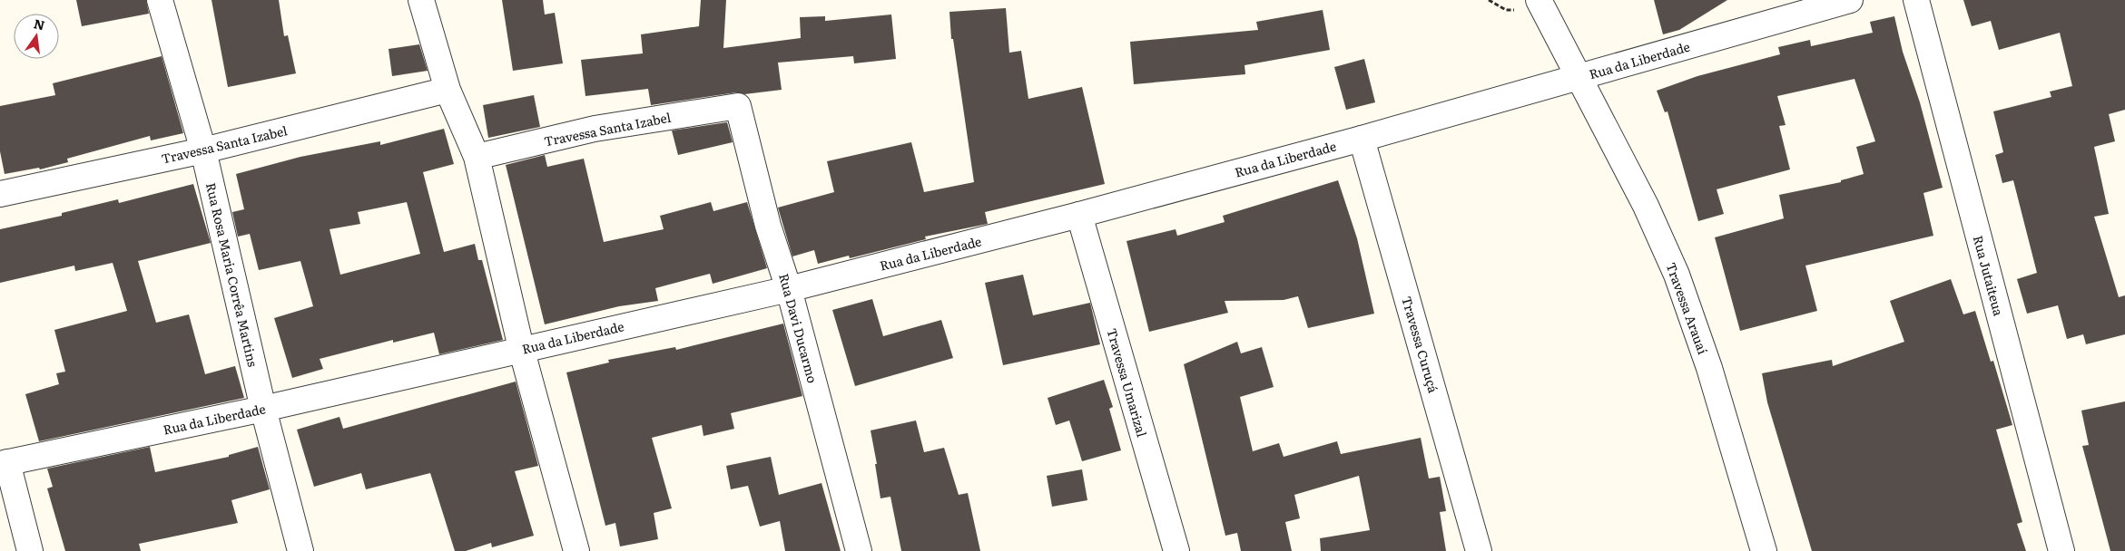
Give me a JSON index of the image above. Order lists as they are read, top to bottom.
{
  "streets": {
    "street": [
      "Rua da Liberdade",
      "Travessa Santa Izabel",
      "Rua Rosa Maria Corrêa Martins",
      "Rua Jutaiteua",
      "Travessa Arauaí",
      "Rua Davi Ducarmo",
      "Travessa Curuçá",
      "Travessa Umarizal"
    ]
  },
  "crossings": [
    ["Rua da Liberdade", "Rua Rosa Maria Corrêa Martins"],
    ["Rua da Liberdade", "Travessa Arauaí"],
    ["Rua da Liberdade", "Rua Davi Ducarmo"],
    ["Rua da Liberdade", "Travessa Curuçá"],
    ["Rua da Liberdade", "Travessa Umarizal"],
    ["Travessa Santa Izabel", "Rua Rosa Maria Corrêa Martins"],
    ["Travessa Santa Izabel", "Rua Davi Ducarmo"]
  ],
  "north": "top"
}
